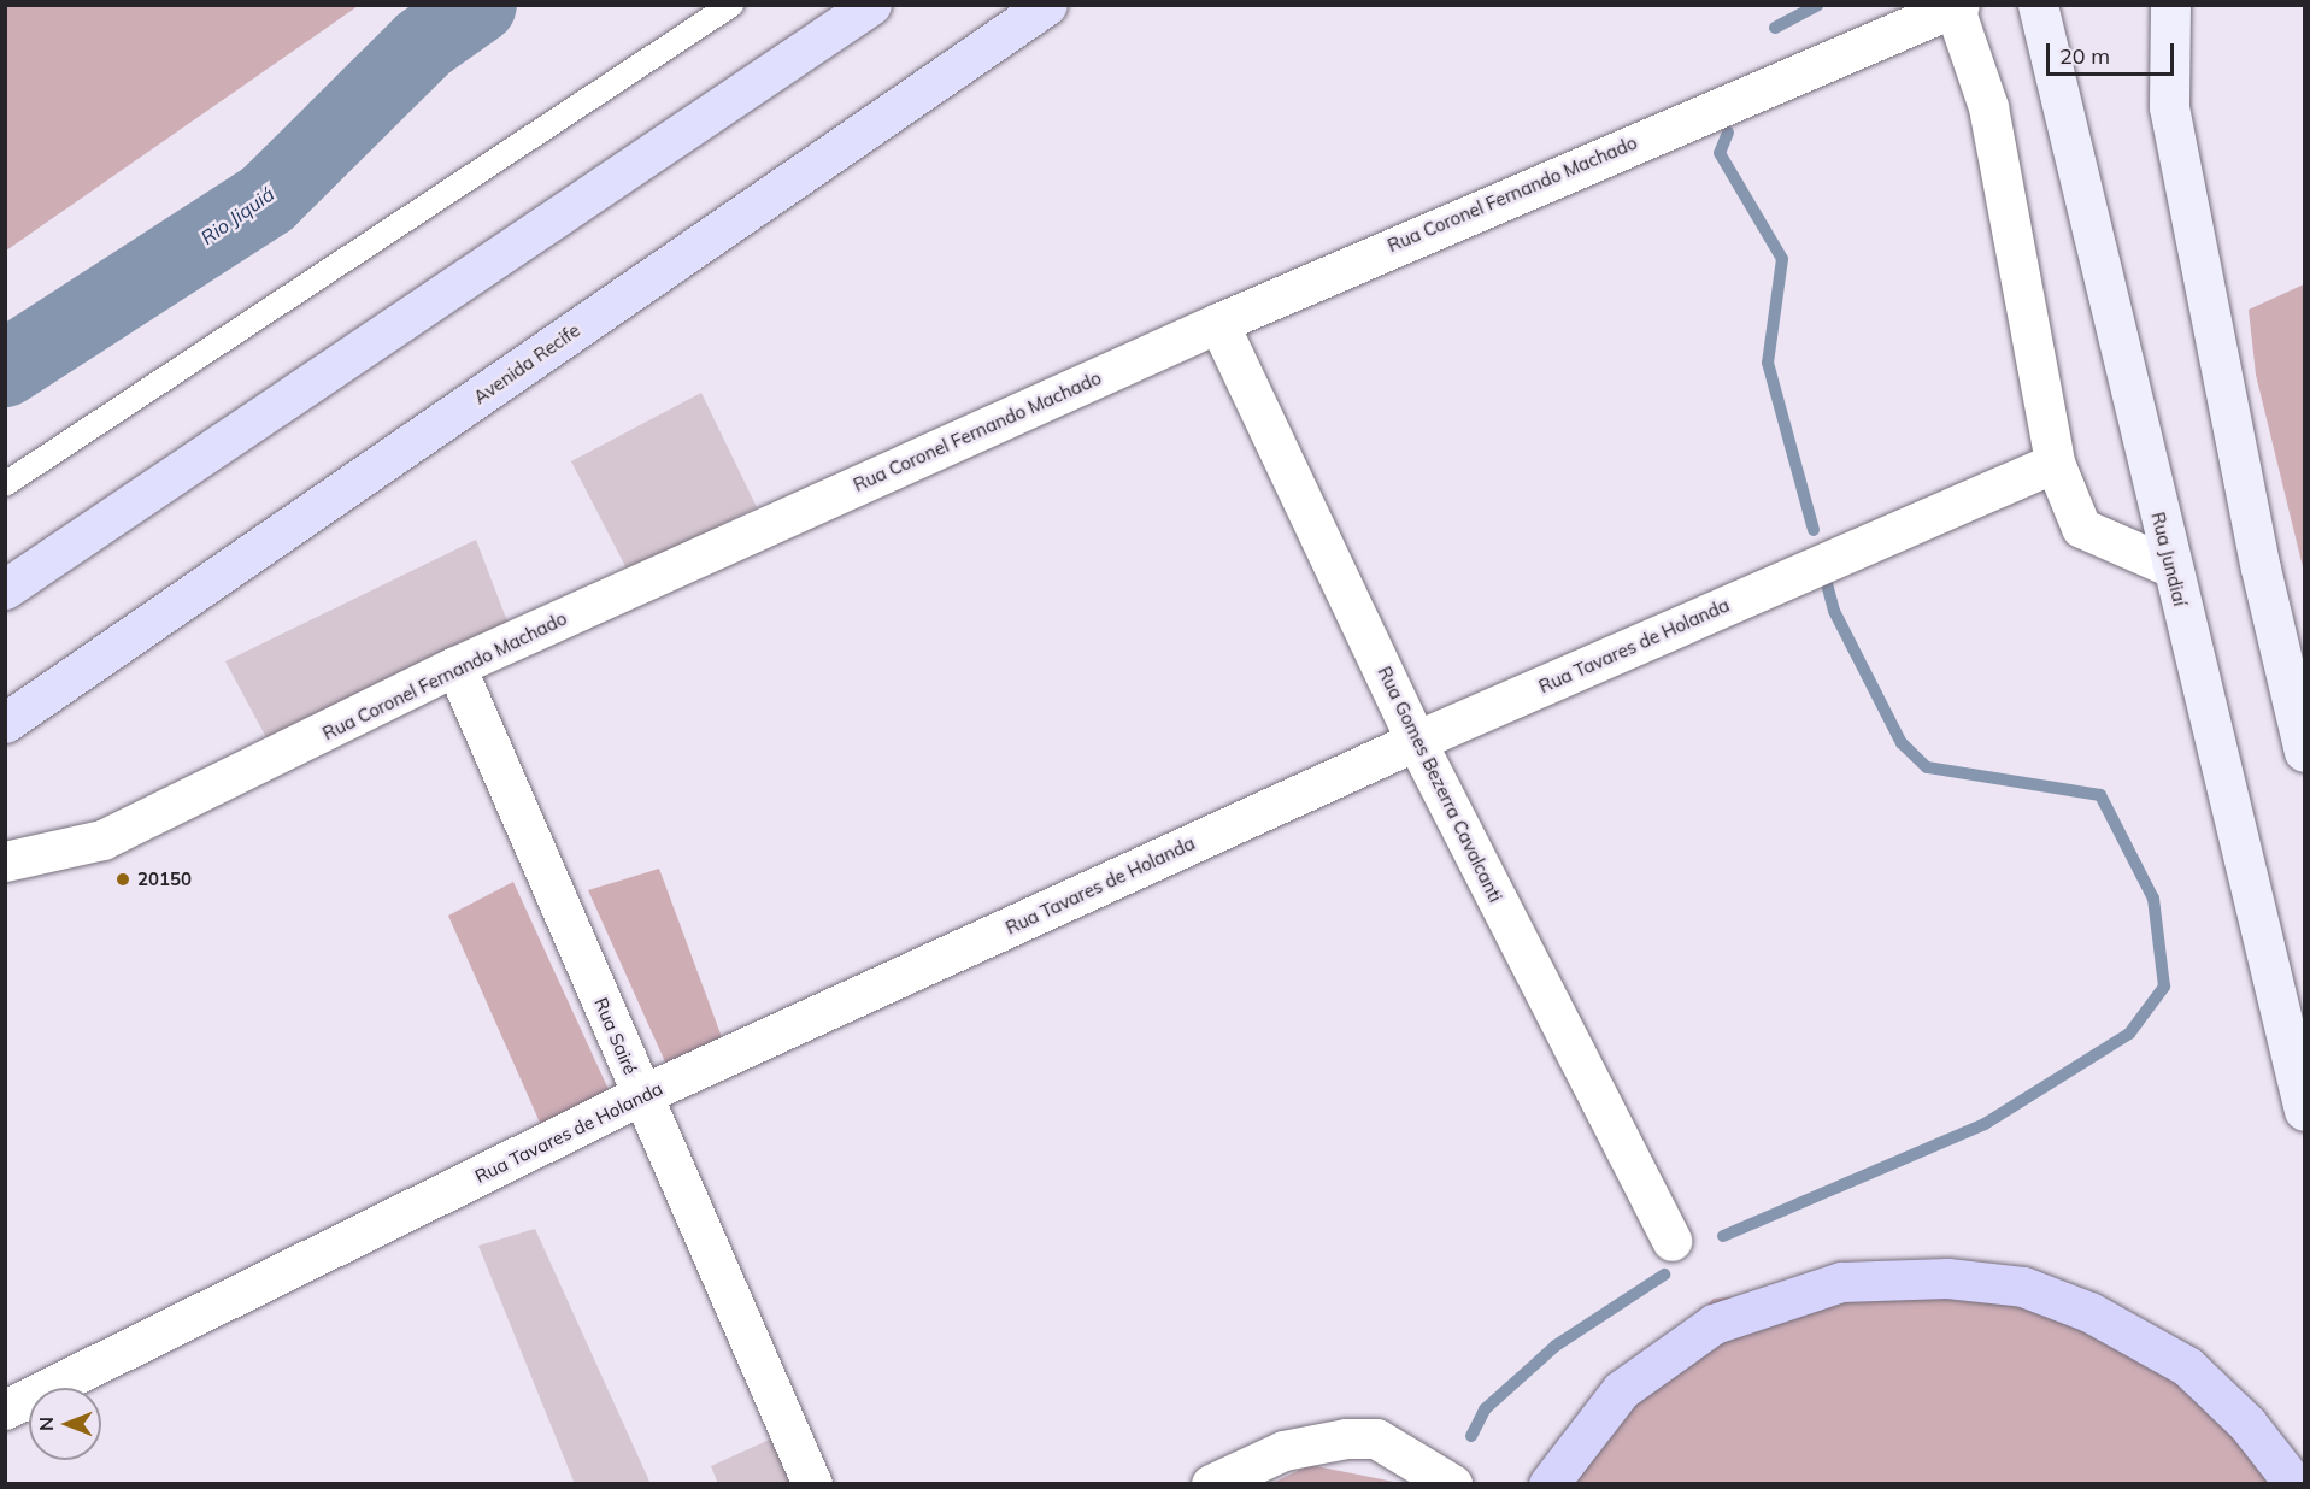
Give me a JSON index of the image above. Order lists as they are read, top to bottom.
{
  "streets": {
    "main road": ["Avenida Recife", "Rua Jundiaí"],
    "street": [
      "Rua Coronel Fernando Machado",
      "Rua Tavares de Holanda",
      "Rua Gomes Bezerra Cavalcanti",
      "Rua Sairé"
    ]
  },
  "crossings": [
    ["Rua Coronel Fernando Machado", "Rua Tavares de Holanda"],
    ["Rua Coronel Fernando Machado", "Rua Gomes Bezerra Cavalcanti"],
    ["Rua Coronel Fernando Machado", "Rua Sairé"],
    ["Rua Tavares de Holanda", "Rua Gomes Bezerra Cavalcanti"],
    ["Rua Tavares de Holanda", "Rua Sairé"]
  ],
  "water": ["Rio Jiquiá"],
  "places": ["20150"],
  "scale_bar": "20 m",
  "north": "left"
}
